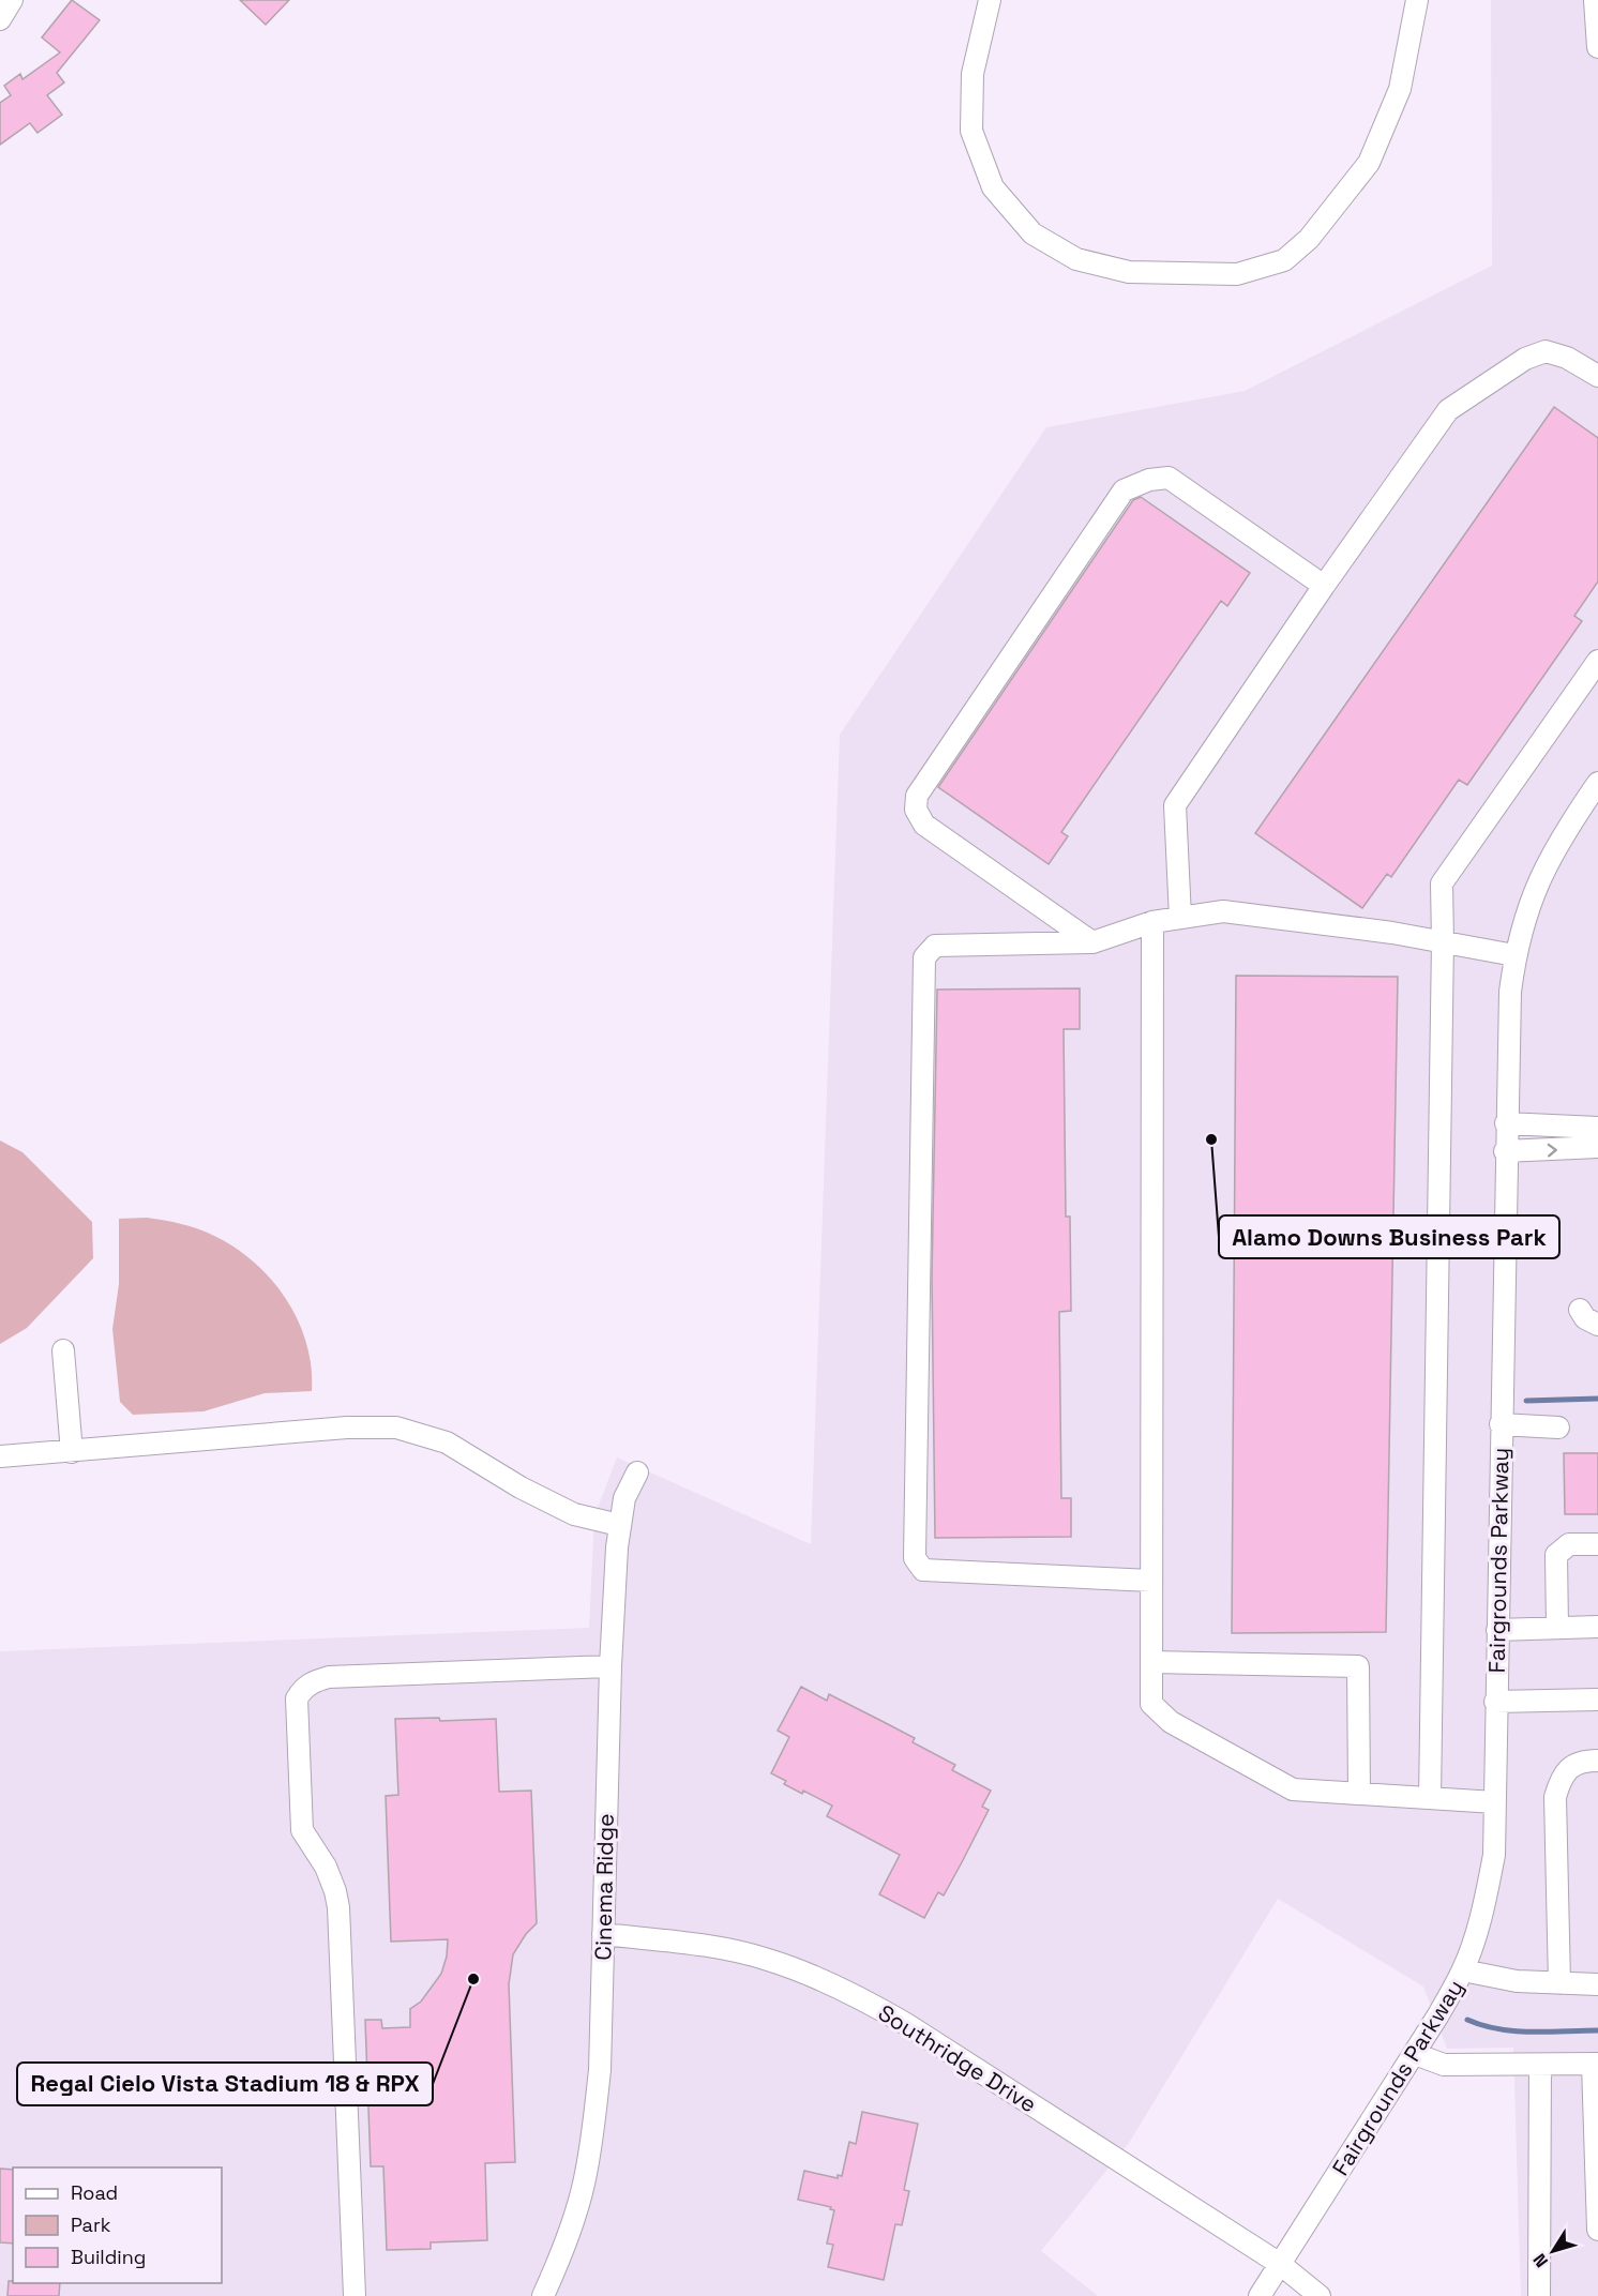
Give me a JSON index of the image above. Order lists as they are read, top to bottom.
{
  "streets": {
    "street": ["Fairgrounds Parkway", "Cinema Ridge", "Southridge Drive"]
  },
  "crossings": [
    ["Fairgrounds Parkway", "Southridge Drive"],
    ["Cinema Ridge", "Southridge Drive"]
  ],
  "places": ["Alamo Downs Business Park", "Regal Cielo Vista Stadium 18 & RPX"],
  "legend": ["Road", "Park", "Building"],
  "north": "bottom left"
}
